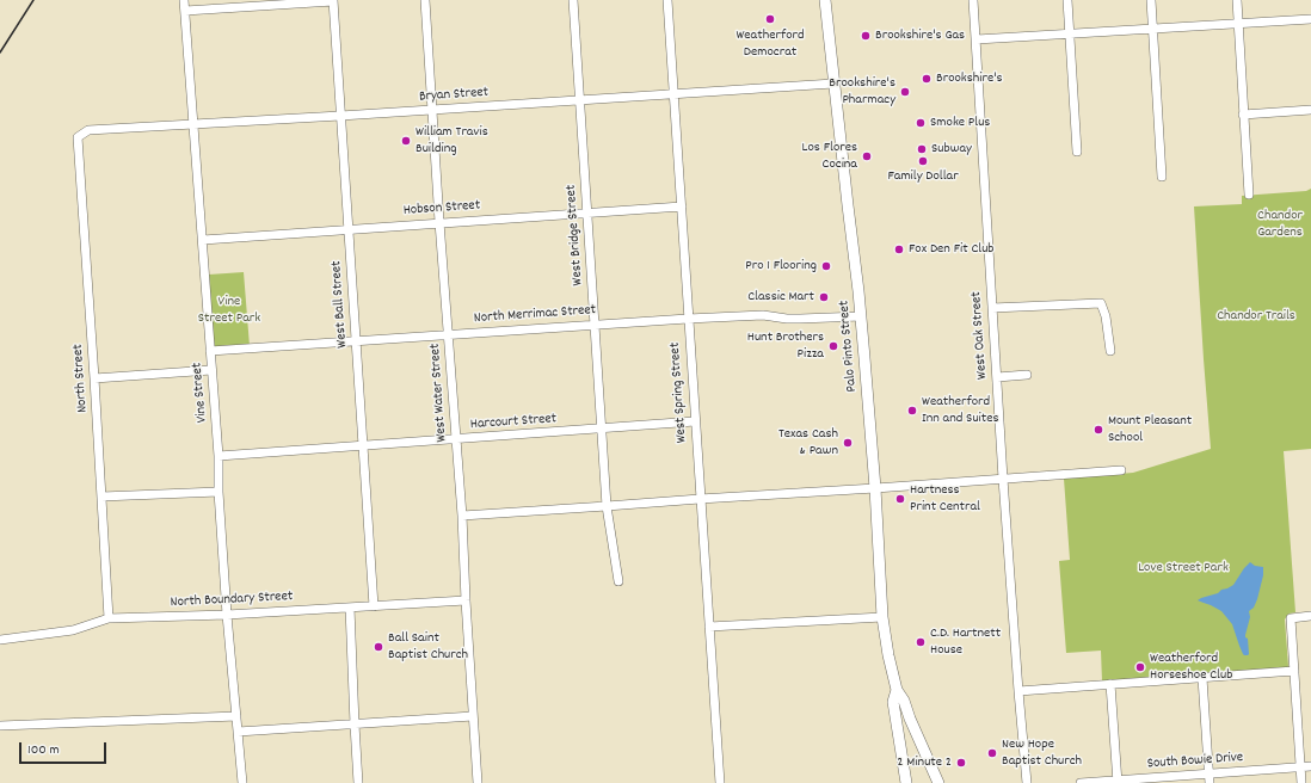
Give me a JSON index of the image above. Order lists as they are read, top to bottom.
{
  "streets": {
    "main road": ["Palo Pinto Street"],
    "street": [
      "Bryan Street",
      "Hobson Street",
      "West Bridge Street",
      "West Ball Street",
      "North Merrimac Street",
      "West Oak Street",
      "North Street",
      "Vine Street",
      "West Water Street",
      "West Spring Street",
      "Harcourt Street",
      "North Boundary Street",
      "South Bowie Drive"
    ]
  },
  "crossings": [
    ["Bryan Street", "West Bridge Street"],
    ["Bryan Street", "West Ball Street"],
    ["Bryan Street", "Palo Pinto Street"],
    ["Bryan Street", "North Street"],
    ["Bryan Street", "Vine Street"],
    ["Bryan Street", "West Water Street"],
    ["Bryan Street", "West Spring Street"],
    ["Hobson Street", "West Bridge Street"],
    ["Hobson Street", "West Ball Street"],
    ["Hobson Street", "Vine Street"],
    ["Hobson Street", "West Water Street"],
    ["Hobson Street", "West Spring Street"],
    ["West Bridge Street", "North Merrimac Street"],
    ["West Bridge Street", "Harcourt Street"],
    ["West Ball Street", "North Merrimac Street"],
    ["West Ball Street", "Harcourt Street"],
    ["West Ball Street", "North Boundary Street"],
    ["North Merrimac Street", "Palo Pinto Street"],
    ["North Merrimac Street", "Vine Street"],
    ["North Merrimac Street", "West Water Street"],
    ["North Merrimac Street", "West Spring Street"],
    ["North Street", "North Boundary Street"],
    ["Vine Street", "Harcourt Street"],
    ["Vine Street", "North Boundary Street"],
    ["West Water Street", "Harcourt Street"],
    ["West Water Street", "North Boundary Street"],
    ["West Spring Street", "Harcourt Street"]
  ],
  "parks": [
    "Chandor Gardens",
    "Vine Street Park",
    "Chandor Trails",
    "Love Street Park"
  ],
  "places": [
    "Weatherford Democrat",
    "Brookshire's Gas",
    "Brookshire's",
    "Brookshire's Pharmacy",
    "Smoke Plus",
    "William Travis Building",
    "Subway",
    "Los Flores Cocina",
    "Family Dollar",
    "Fox Den Fit Club",
    "Pro 1 Flooring",
    "Classic Mart",
    "Hunt Brothers Pizza",
    "Weatherford Inn and Suites",
    "Mount Pleasant School",
    "Texas Cash & Pawn",
    "Hartness Print Central",
    "C.D. Hartnett House",
    "Ball Saint Baptist Church",
    "Weatherford Horseshoe Club",
    "New Hope Baptist Church",
    "2 Minute 2"
  ],
  "scale_bar": "100 m"
}
